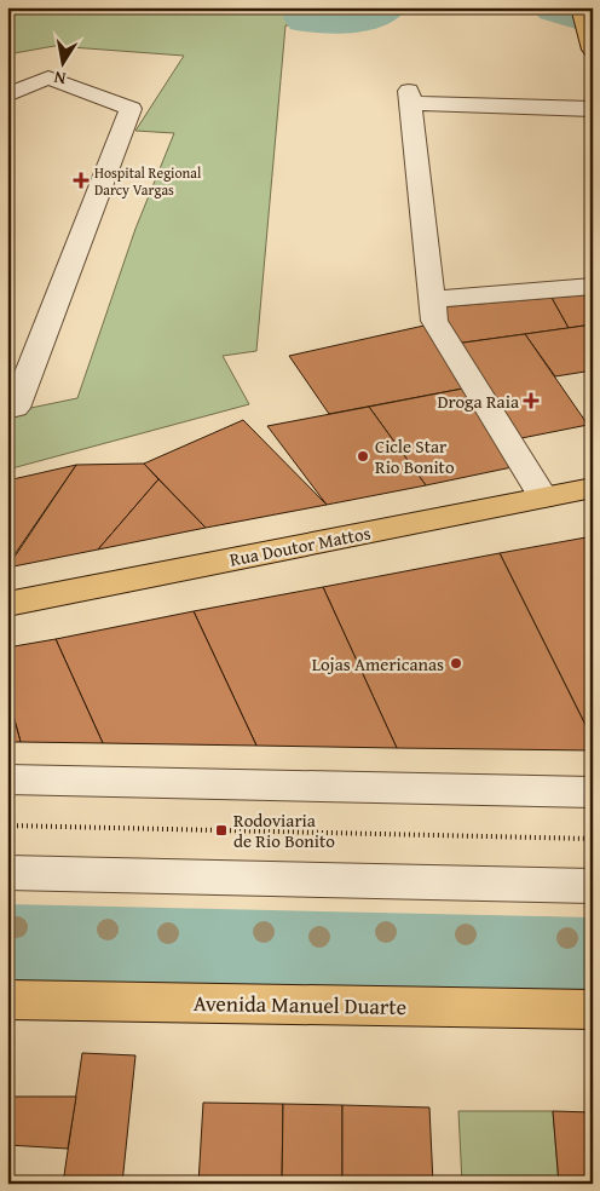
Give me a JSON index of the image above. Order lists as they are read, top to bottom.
{
  "streets": {
    "main road": ["Rua Doutor Mattos", "Avenida Manuel Duarte"]
  },
  "places": {
    "health": ["Hospital Regional Darcy Vargas", "Droga Raia"],
    "other": ["Cicle Star Rio Bonito", "Lojas Americanas"],
    "transit": ["Rodoviaria de Rio Bonito"]
  },
  "north": "bottom"
}
